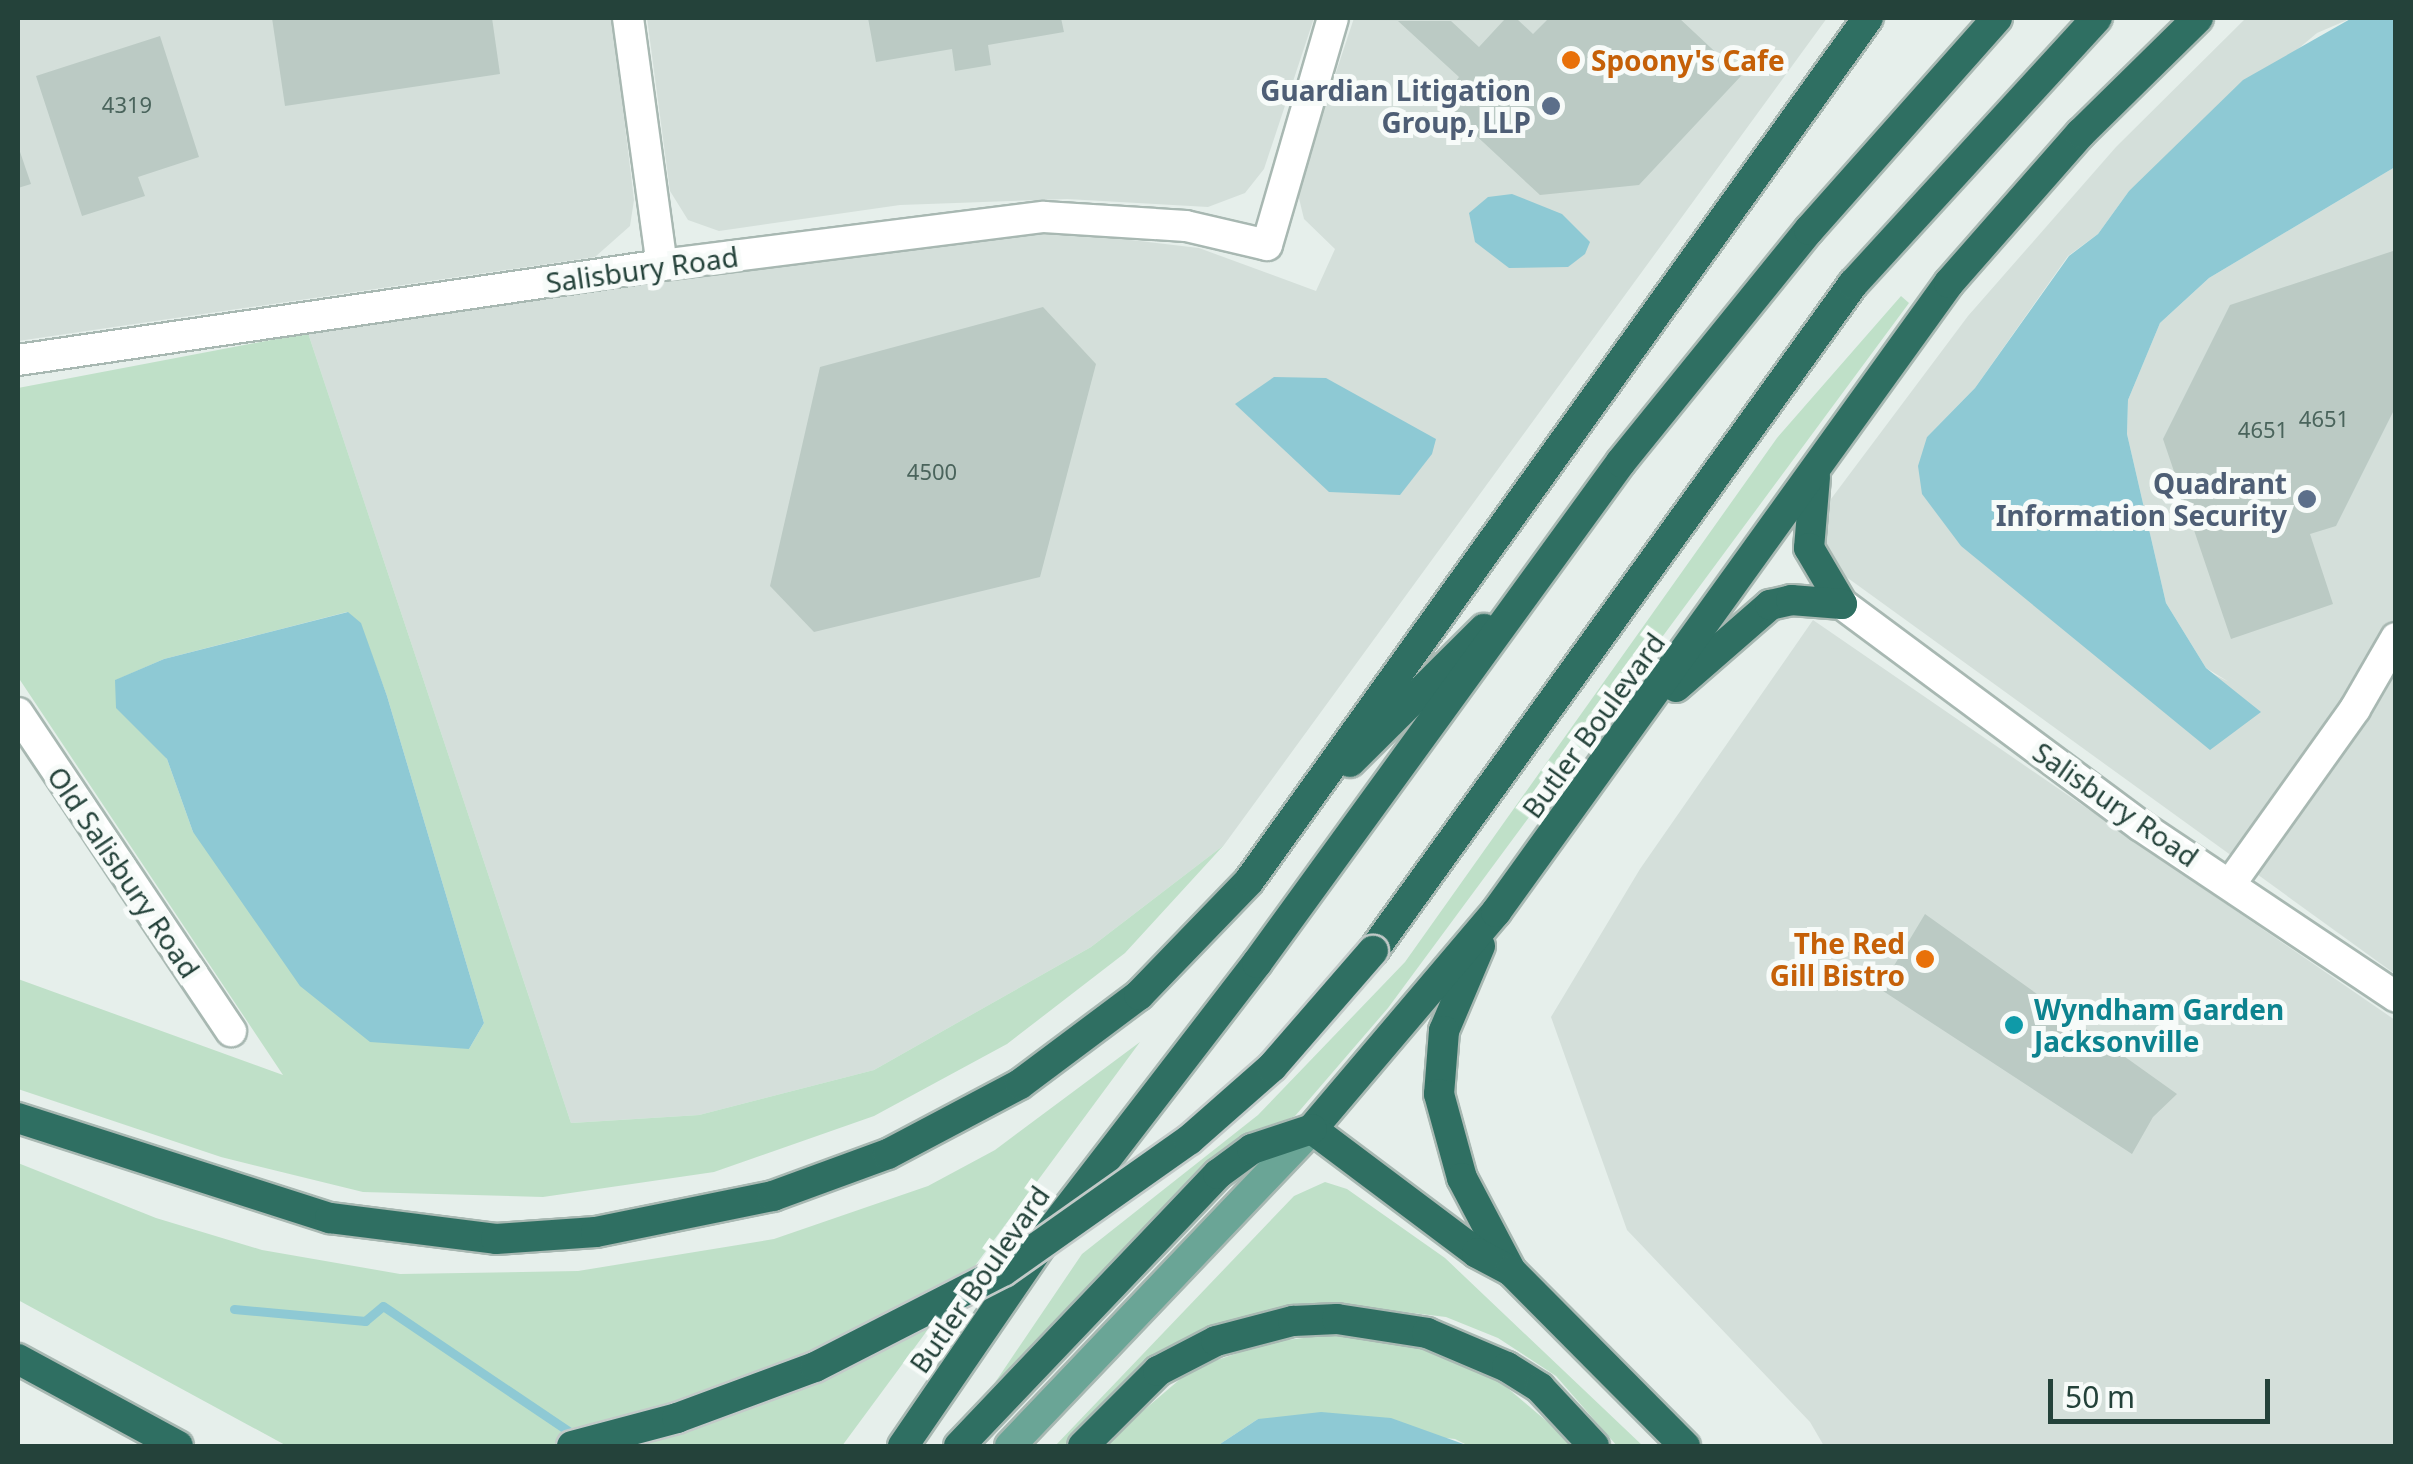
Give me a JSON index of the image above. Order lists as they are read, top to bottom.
{
  "streets": {
    "highway": ["Butler Boulevard"],
    "street": ["Salisbury Road", "Old Salisbury Road"]
  },
  "places": [
    "Spoony's Cafe",
    "Guardian Litigation Group, LLP",
    "Quadrant Information Security",
    "The Red Gill Bistro",
    "Wyndham Garden Jacksonville"
  ],
  "house_numbers": [
    "4319",
    "4651",
    "4651",
    "4500"
  ],
  "scale_bar": "50 m"
}
